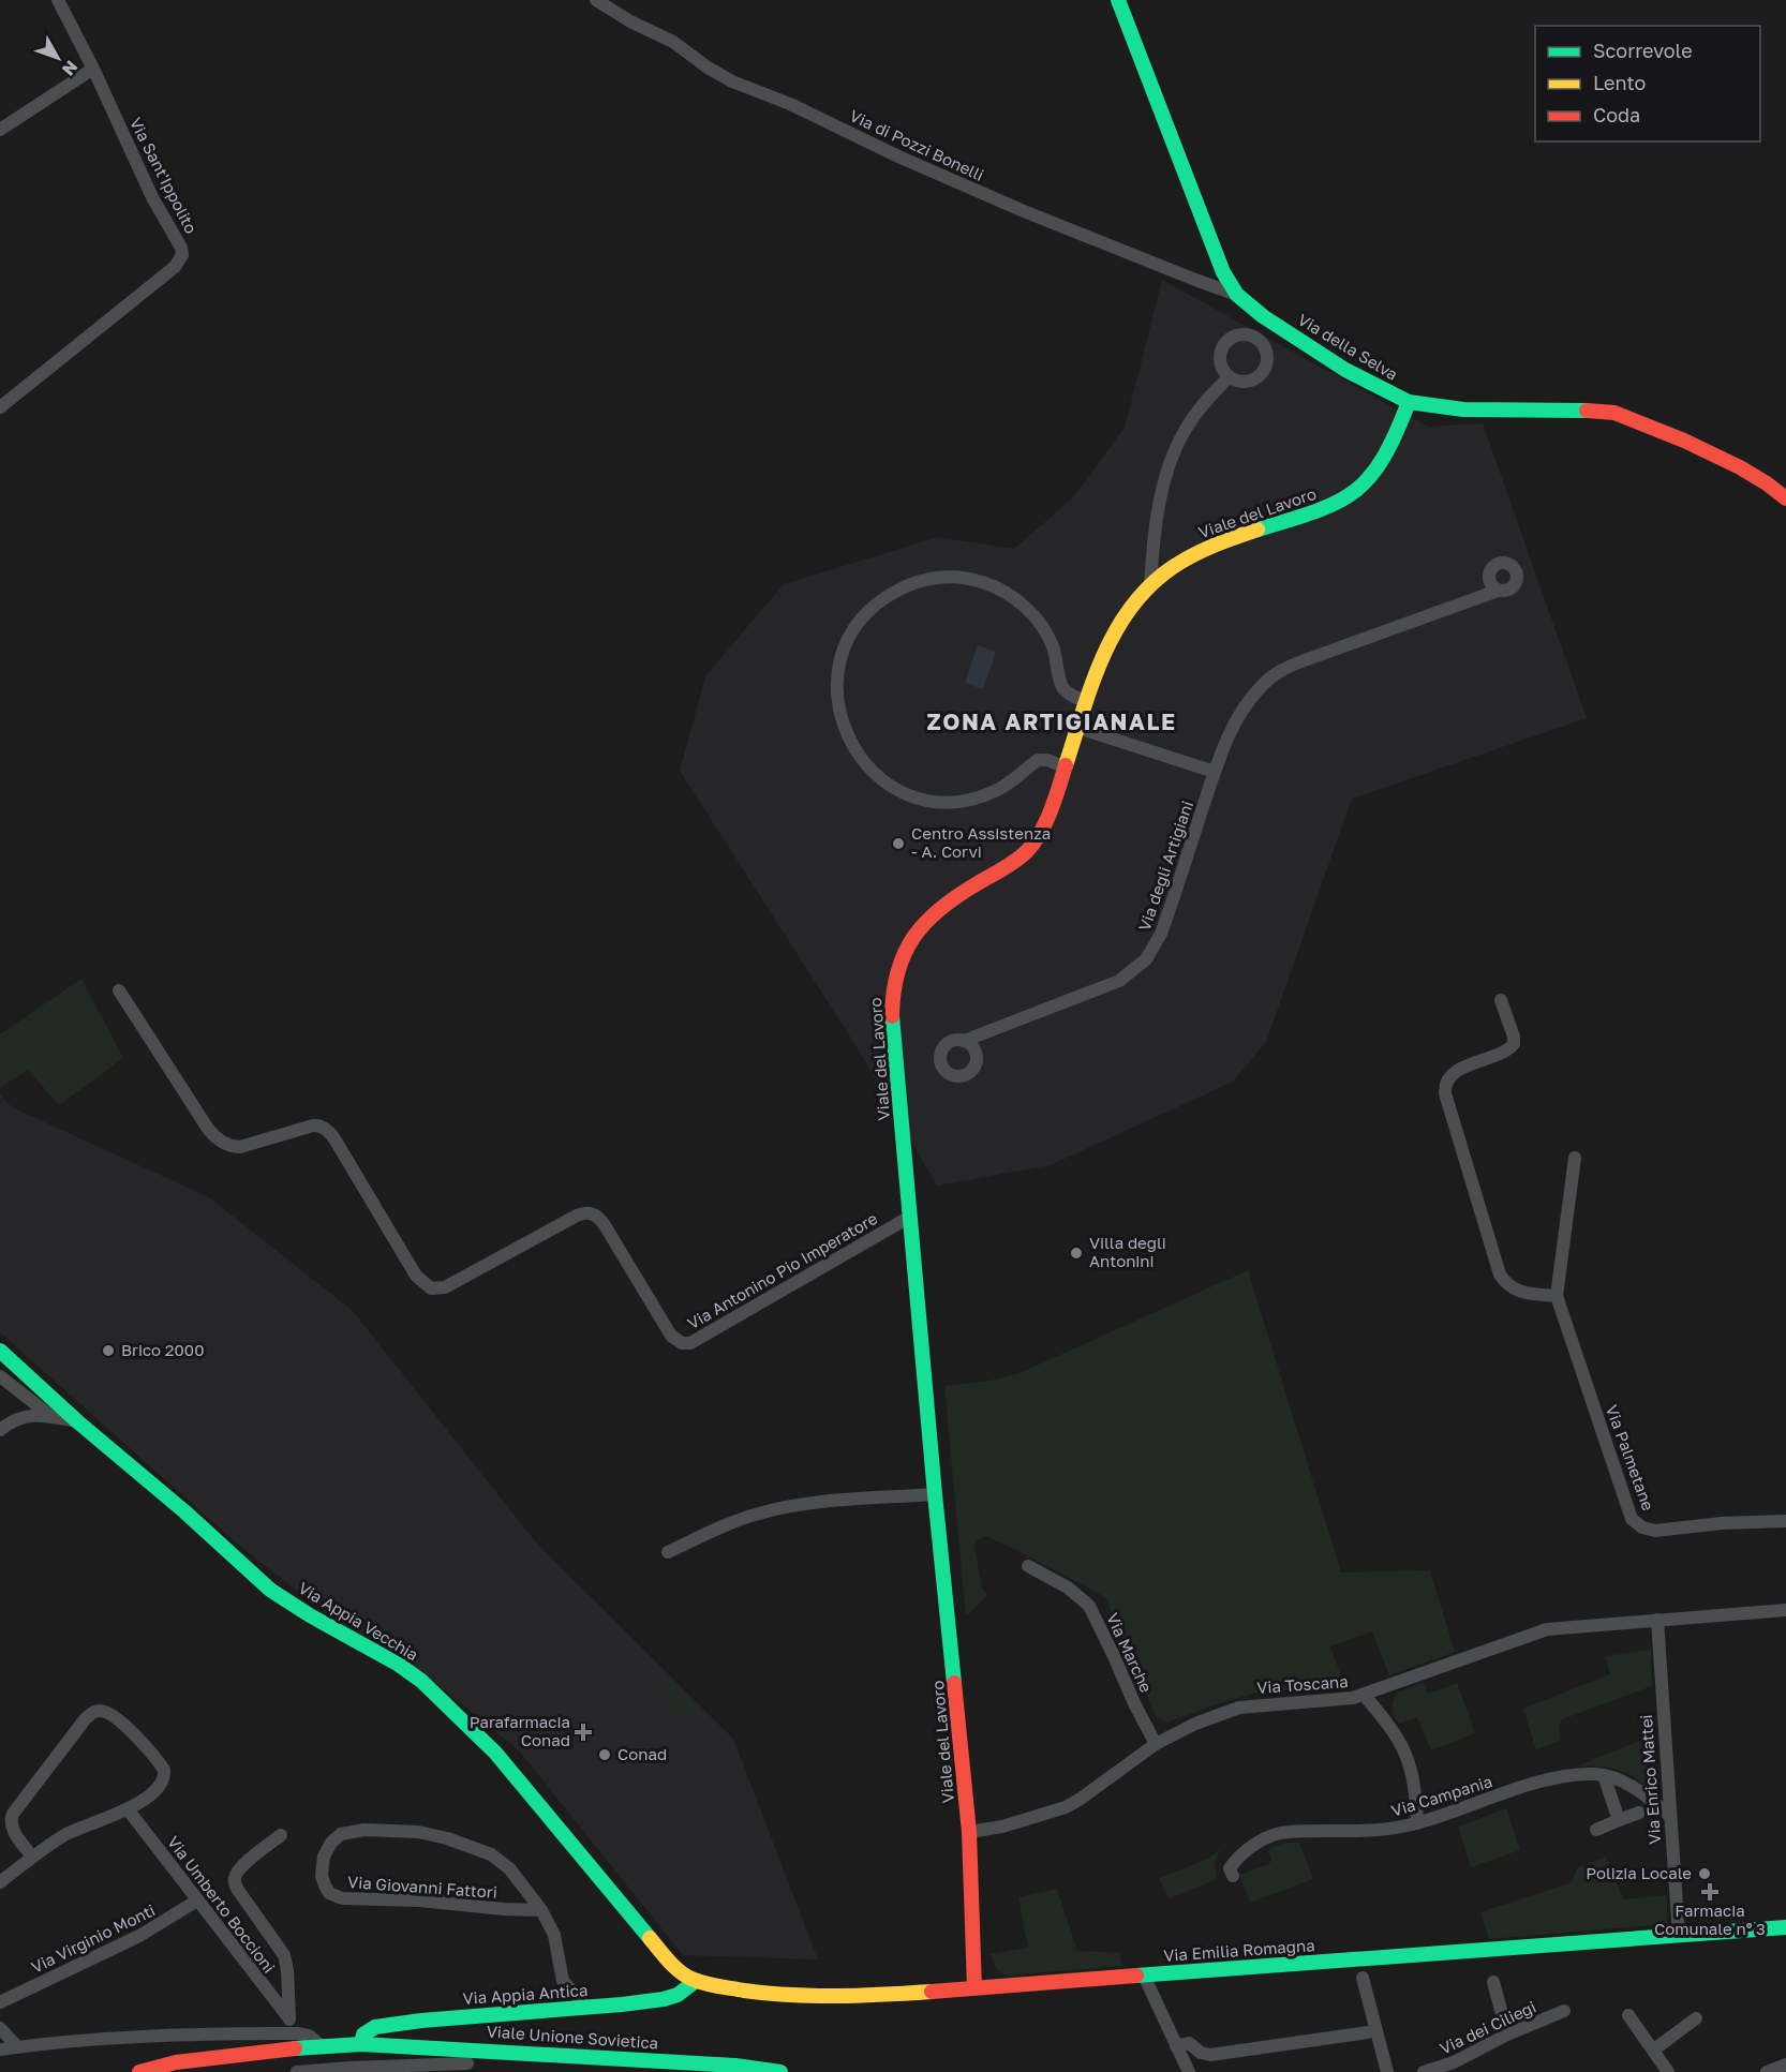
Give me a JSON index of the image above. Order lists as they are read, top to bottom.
{
  "streets": {
    "street": [
      "Via di Pozzi Bonelli",
      "Via Sant'Ippolito",
      "Via della Selva",
      "Viale del Lavoro",
      "Via degli Artigiani",
      "Via Antonino Pio Imperatore",
      "Via Palmetane",
      "Via Appia Vecchia",
      "Via Marche",
      "Via Toscana",
      "Via Enrico Mattei",
      "Via Campania",
      "Via Giovanni Fattori",
      "Via Umberto Boccioni",
      "Via Virginio Monti",
      "Via Emilia Romagna",
      "Via Appia Antica",
      "Via dei Ciliegi",
      "Viale Unione Sovietica"
    ]
  },
  "crossings": [
    ["Via di Pozzi Bonelli", "Via della Selva"],
    ["Via della Selva", "Viale del Lavoro"],
    ["Viale del Lavoro", "Via Antonino Pio Imperatore"],
    ["Viale del Lavoro", "Via Toscana"],
    ["Viale del Lavoro", "Via Emilia Romagna"],
    ["Via Appia Vecchia", "Via Emilia Romagna"],
    ["Via Appia Vecchia", "Via Appia Antica"],
    ["Via Marche", "Via Toscana"],
    ["Via Toscana", "Via Enrico Mattei"],
    ["Via Enrico Mattei", "Via Campania"],
    ["Via Enrico Mattei", "Via Emilia Romagna"],
    ["Via Giovanni Fattori", "Via Appia Antica"],
    ["Via Umberto Boccioni", "Via Virginio Monti"],
    ["Via Emilia Romagna", "Via Appia Antica"],
    ["Via Appia Antica", "Viale Unione Sovietica"]
  ],
  "districts": ["ZONA ARTIGIANALE"],
  "places": {
    "other": [
      "Centro Assistenza - A. Corvi",
      "Villa degli Antonini",
      "Brico 2000",
      "Conad",
      "Polizia Locale"
    ],
    "health": ["Parafarmacia Conad", "Farmacia Comunale nº 3"]
  },
  "legend": ["Scorrevole", "Lento", "Coda"],
  "north": "bottom right"
}
